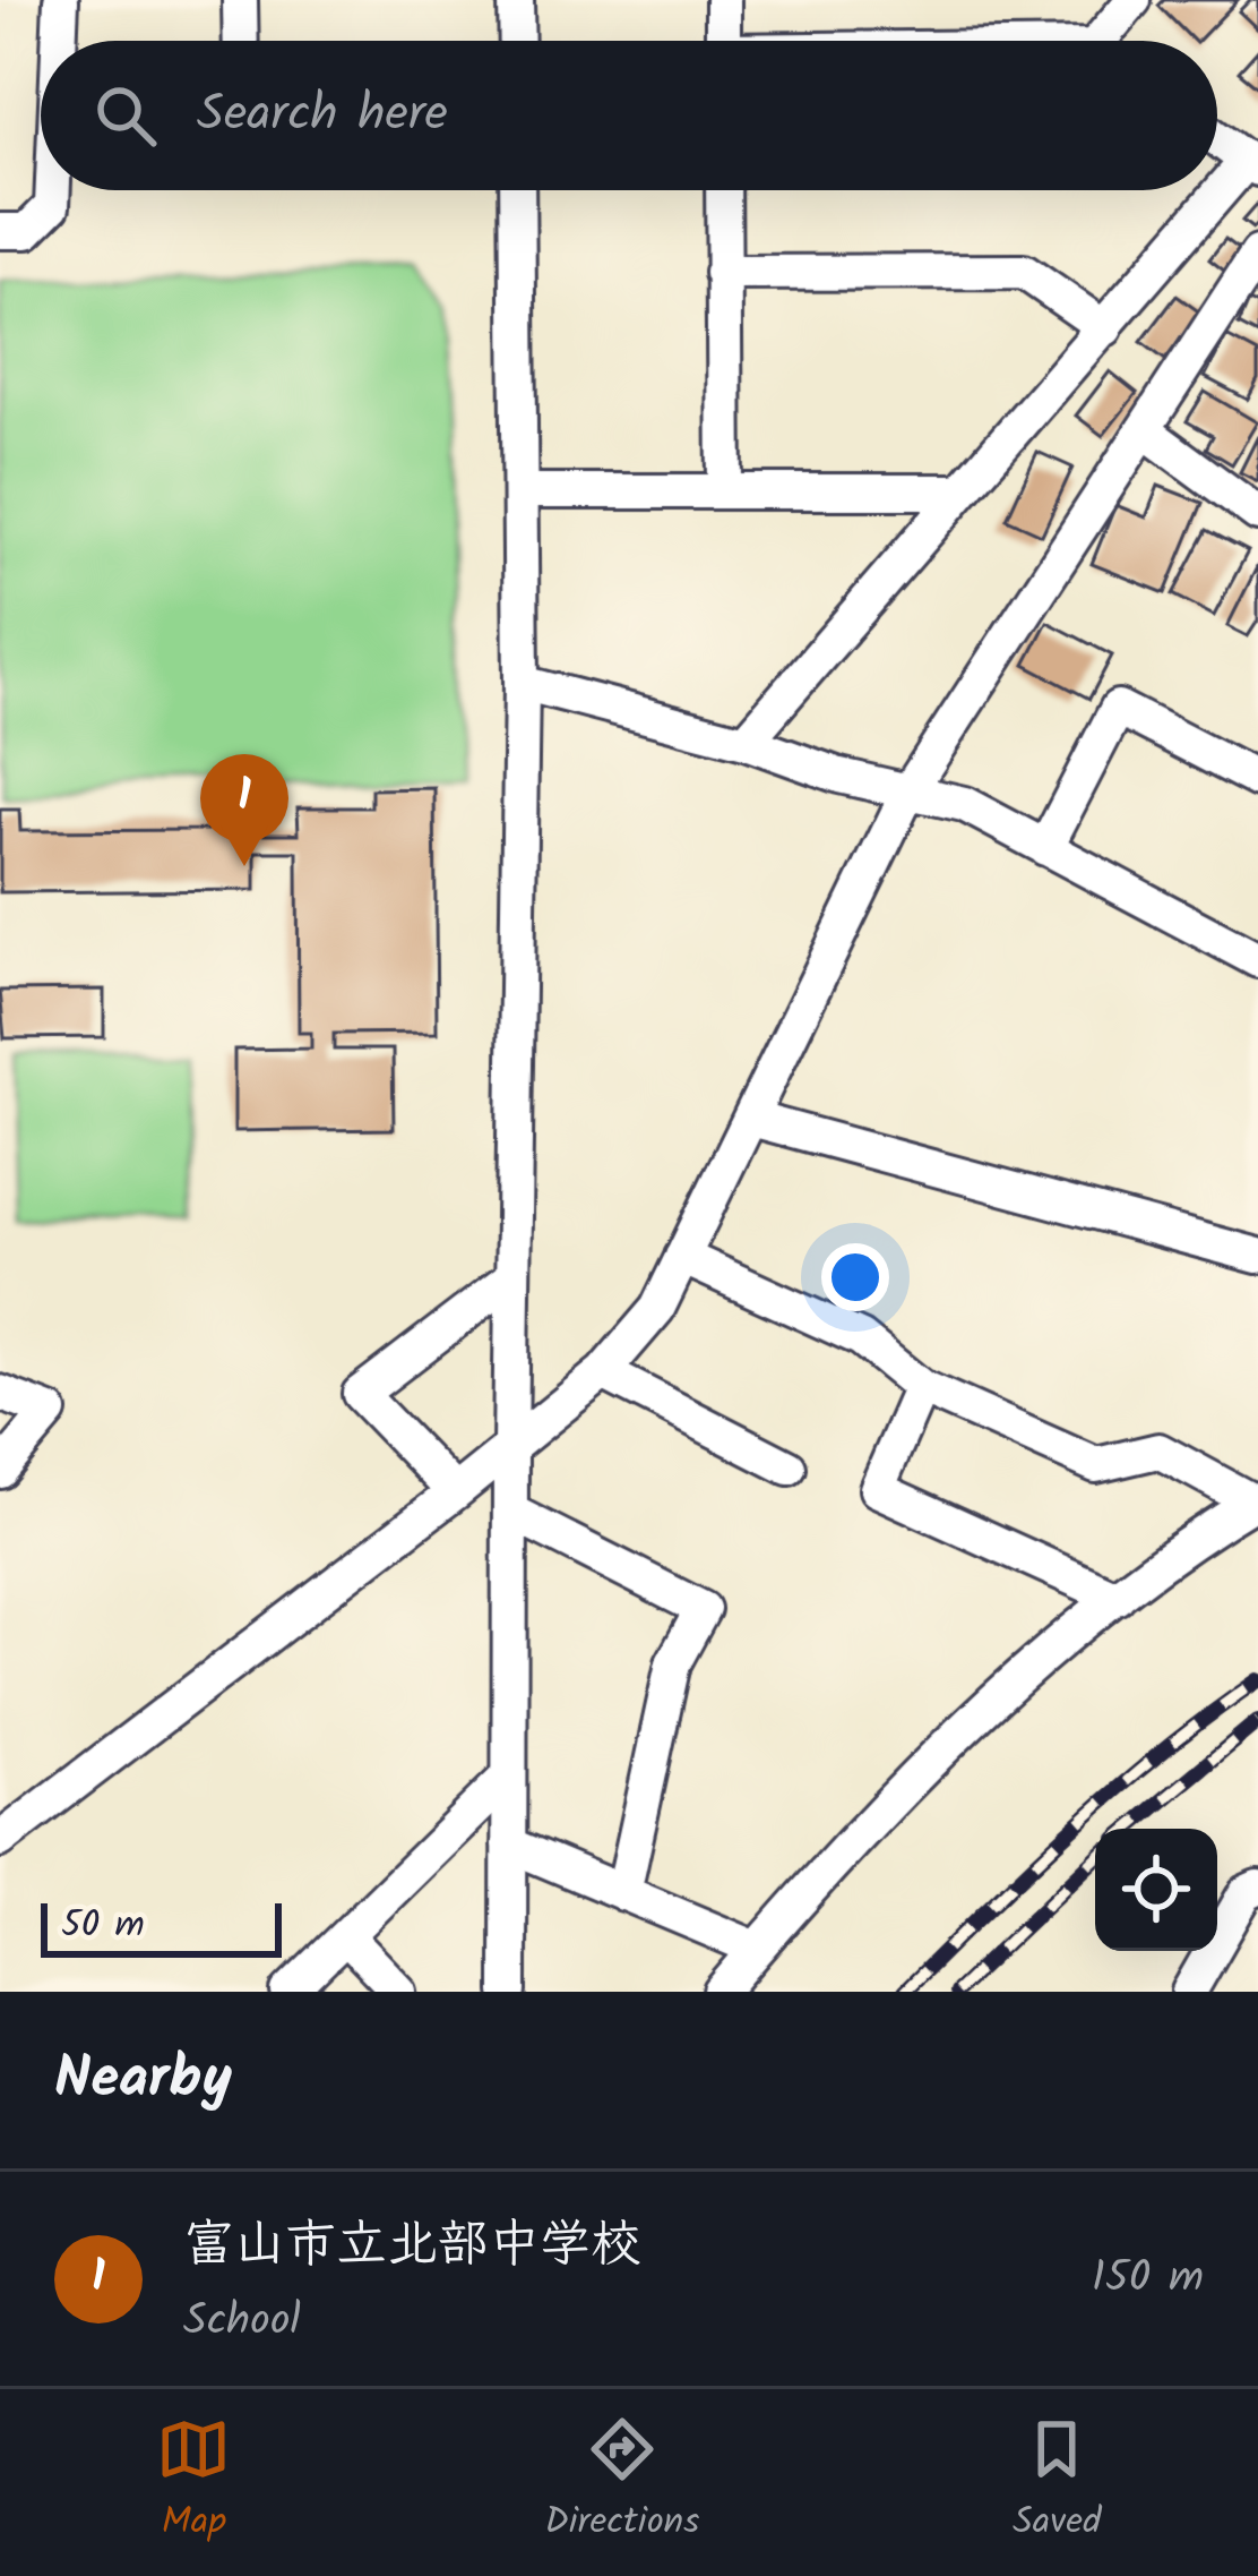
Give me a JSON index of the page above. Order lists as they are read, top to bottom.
{
  "scale_bar": "50 m",
  "page": {
    "search": "Search here",
    "pins": "1",
    "scale": "50 m",
    "heading": "Nearby",
    "list": [
      {
        "mark": "1",
        "name": "富山市立北部中学校",
        "note": "School",
        "value": "150 m"
      }
    ],
    "nav": ["Map", "Directions", "Saved"]
  }
}
